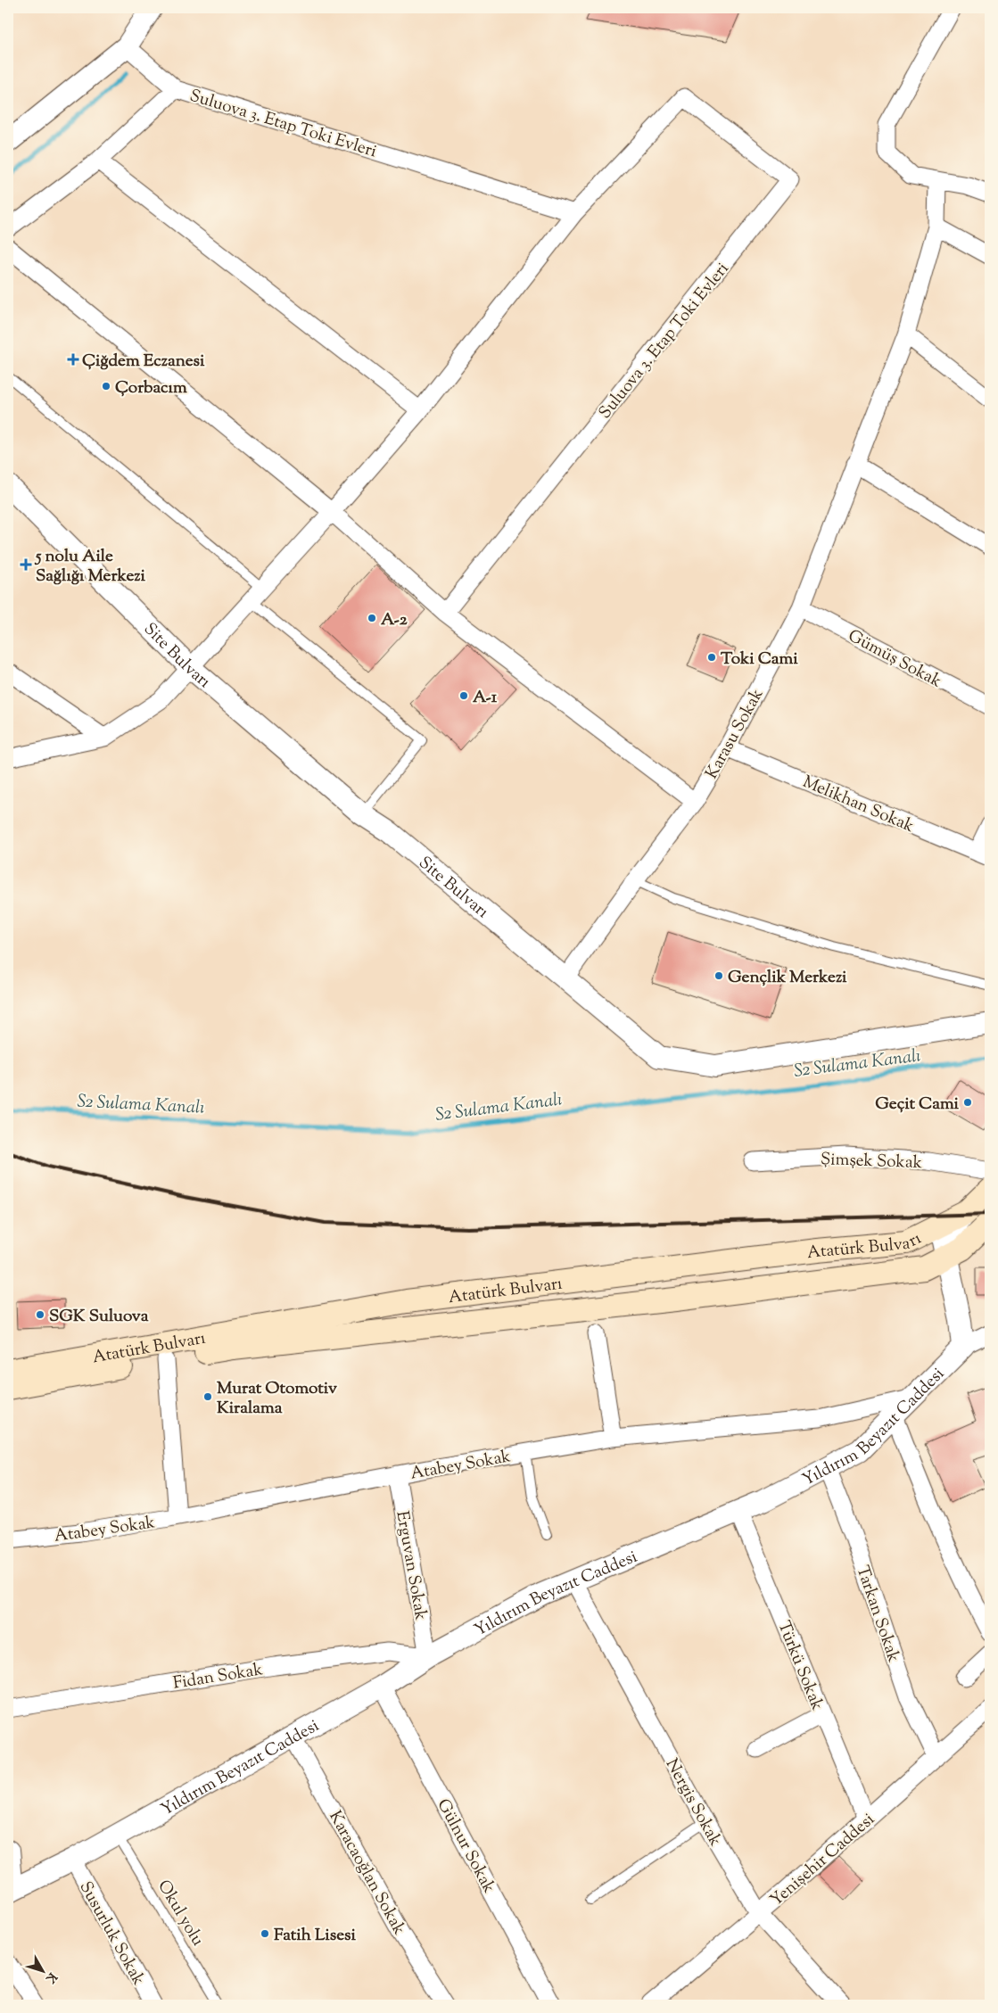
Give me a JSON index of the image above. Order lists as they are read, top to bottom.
{
  "streets": {
    "main road": ["Atatürk Bulvarı"],
    "street": [
      "Suluova 3. Etap Toki Evleri",
      "Site Bulvarı",
      "Gümüş Sokak",
      "Karasu Sokak",
      "Melikhan Sokak",
      "Şimşek Sokak",
      "Yıldırım Beyazıt Caddesi",
      "Atabey Sokak",
      "Erguvan Sokak",
      "Tarkan Sokak",
      "Türkü Sokak",
      "Fidan Sokak",
      "Nergis Sokak",
      "Gülnur Sokak",
      "Yenişehir Caddesi",
      "Karacaoğlan Sokak",
      "Susurluk Sokak"
    ],
    "lane": ["Okul yolu"]
  },
  "crossings": [
    ["Suluova 3. Etap Toki Evleri", "Site Bulvarı"],
    ["Site Bulvarı", "Karasu Sokak"],
    ["Gümüş Sokak", "Karasu Sokak"],
    ["Karasu Sokak", "Melikhan Sokak"],
    ["Yıldırım Beyazıt Caddesi", "Atabey Sokak"],
    ["Yıldırım Beyazıt Caddesi", "Erguvan Sokak"],
    ["Yıldırım Beyazıt Caddesi", "Tarkan Sokak"],
    ["Yıldırım Beyazıt Caddesi", "Türkü Sokak"],
    ["Yıldırım Beyazıt Caddesi", "Fidan Sokak"],
    ["Yıldırım Beyazıt Caddesi", "Nergis Sokak"],
    ["Yıldırım Beyazıt Caddesi", "Gülnur Sokak"],
    ["Yıldırım Beyazıt Caddesi", "Karacaoğlan Sokak"],
    ["Yıldırım Beyazıt Caddesi", "Okul yolu"],
    ["Yıldırım Beyazıt Caddesi", "Susurluk Sokak"],
    ["Atabey Sokak", "Erguvan Sokak"],
    ["Erguvan Sokak", "Fidan Sokak"],
    ["Tarkan Sokak", "Yenişehir Caddesi"],
    ["Türkü Sokak", "Yenişehir Caddesi"],
    ["Nergis Sokak", "Yenişehir Caddesi"]
  ],
  "water": ["S2 Sulama Kanalı"],
  "places": {
    "health": ["Çiğdem Eczanesi", "5 nolu Aile Sağlığı Merkezi"],
    "other": [
      "Çorbacım",
      "A-2",
      "Toki Cami",
      "A-1",
      "Gençlik Merkezi",
      "Geçit Cami",
      "SGK Suluova",
      "Murat Otomotiv Kiralama",
      "Fatih Lisesi"
    ]
  },
  "north": "bottom right"
}
